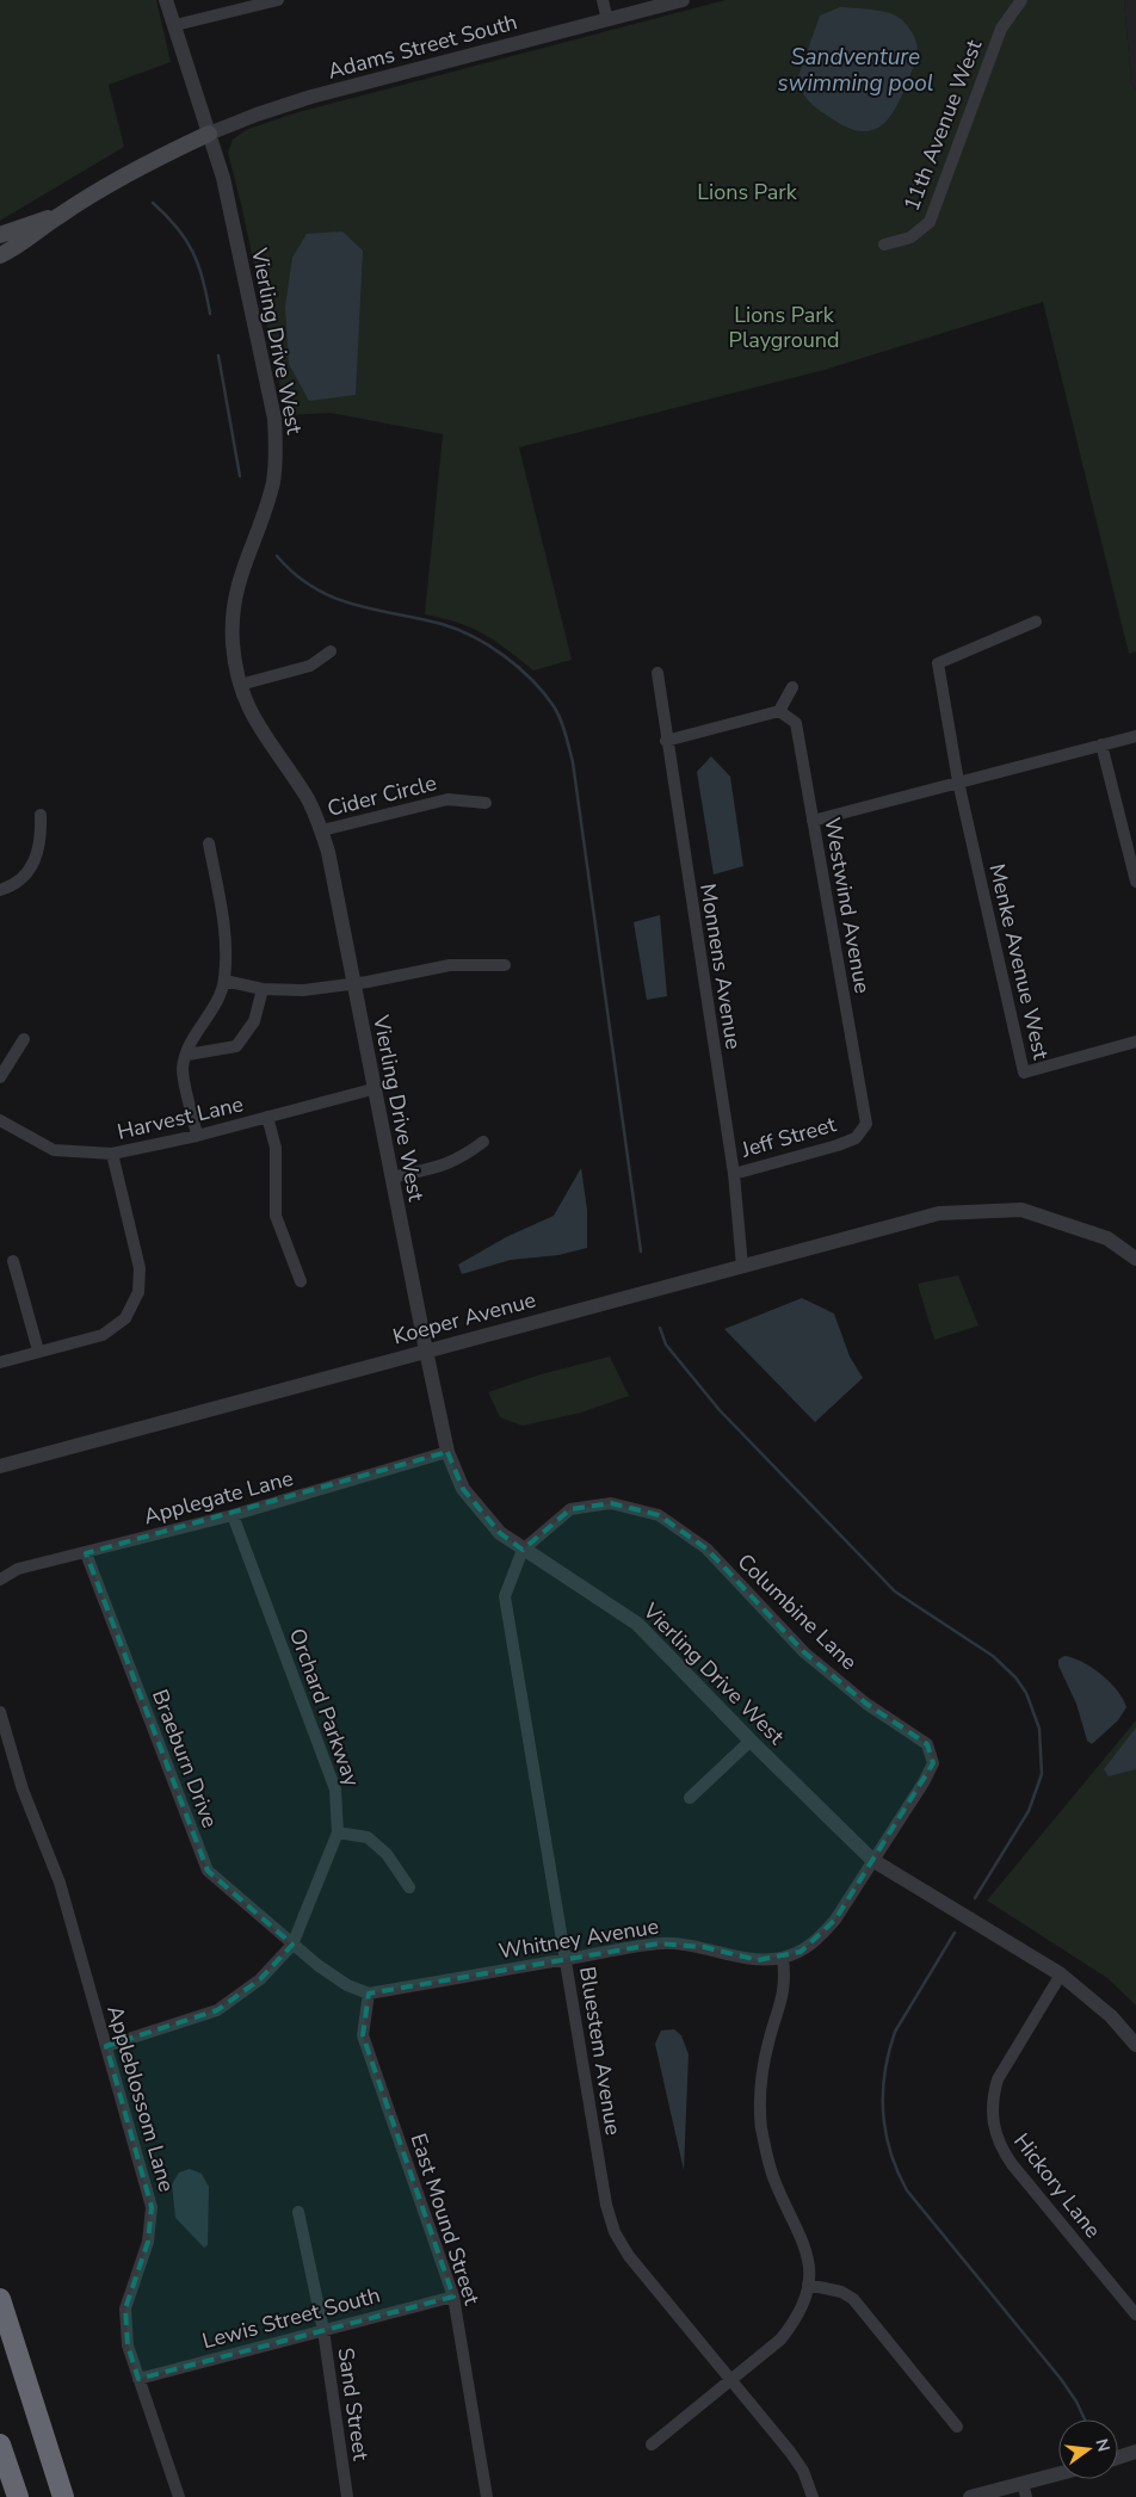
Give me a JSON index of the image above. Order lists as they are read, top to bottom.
{
  "streets": {
    "street": [
      "Adams Street South",
      "11th Avenue West",
      "Vierling Drive West",
      "Cider Circle",
      "Westwind Avenue",
      "Menke Avenue West",
      "Monnens Avenue",
      "Harvest Lane",
      "Jeff Street",
      "Koeper Avenue",
      "Applegate Lane",
      "Columbine Lane",
      "Orchard Parkway",
      "Braeburn Drive",
      "Whitney Avenue",
      "Bluestem Avenue",
      "Appleblossom Lane",
      "Hickory Lane",
      "East Mound Street",
      "Lewis Street South",
      "Sand Street"
    ]
  },
  "crossings": [
    ["Adams Street South", "Vierling Drive West"],
    ["Vierling Drive West", "Cider Circle"],
    ["Vierling Drive West", "Harvest Lane"],
    ["Vierling Drive West", "Koeper Avenue"],
    ["Vierling Drive West", "Applegate Lane"],
    ["Vierling Drive West", "Columbine Lane"],
    ["Vierling Drive West", "Whitney Avenue"],
    ["Vierling Drive West", "Bluestem Avenue"],
    ["Vierling Drive West", "Hickory Lane"],
    ["Westwind Avenue", "Jeff Street"],
    ["Monnens Avenue", "Jeff Street"],
    ["Monnens Avenue", "Koeper Avenue"],
    ["Applegate Lane", "Orchard Parkway"],
    ["Applegate Lane", "Braeburn Drive"],
    ["Columbine Lane", "Whitney Avenue"],
    ["Columbine Lane", "Bluestem Avenue"],
    ["Orchard Parkway", "Braeburn Drive"],
    ["Orchard Parkway", "Appleblossom Lane"],
    ["Whitney Avenue", "Bluestem Avenue"],
    ["Whitney Avenue", "East Mound Street"],
    ["Appleblossom Lane", "Lewis Street South"],
    ["East Mound Street", "Lewis Street South"],
    ["Lewis Street South", "Sand Street"]
  ],
  "water": ["Sandventure swimming pool"],
  "parks": ["Lions Park", "Lions Park Playground"],
  "north": "right"
}
